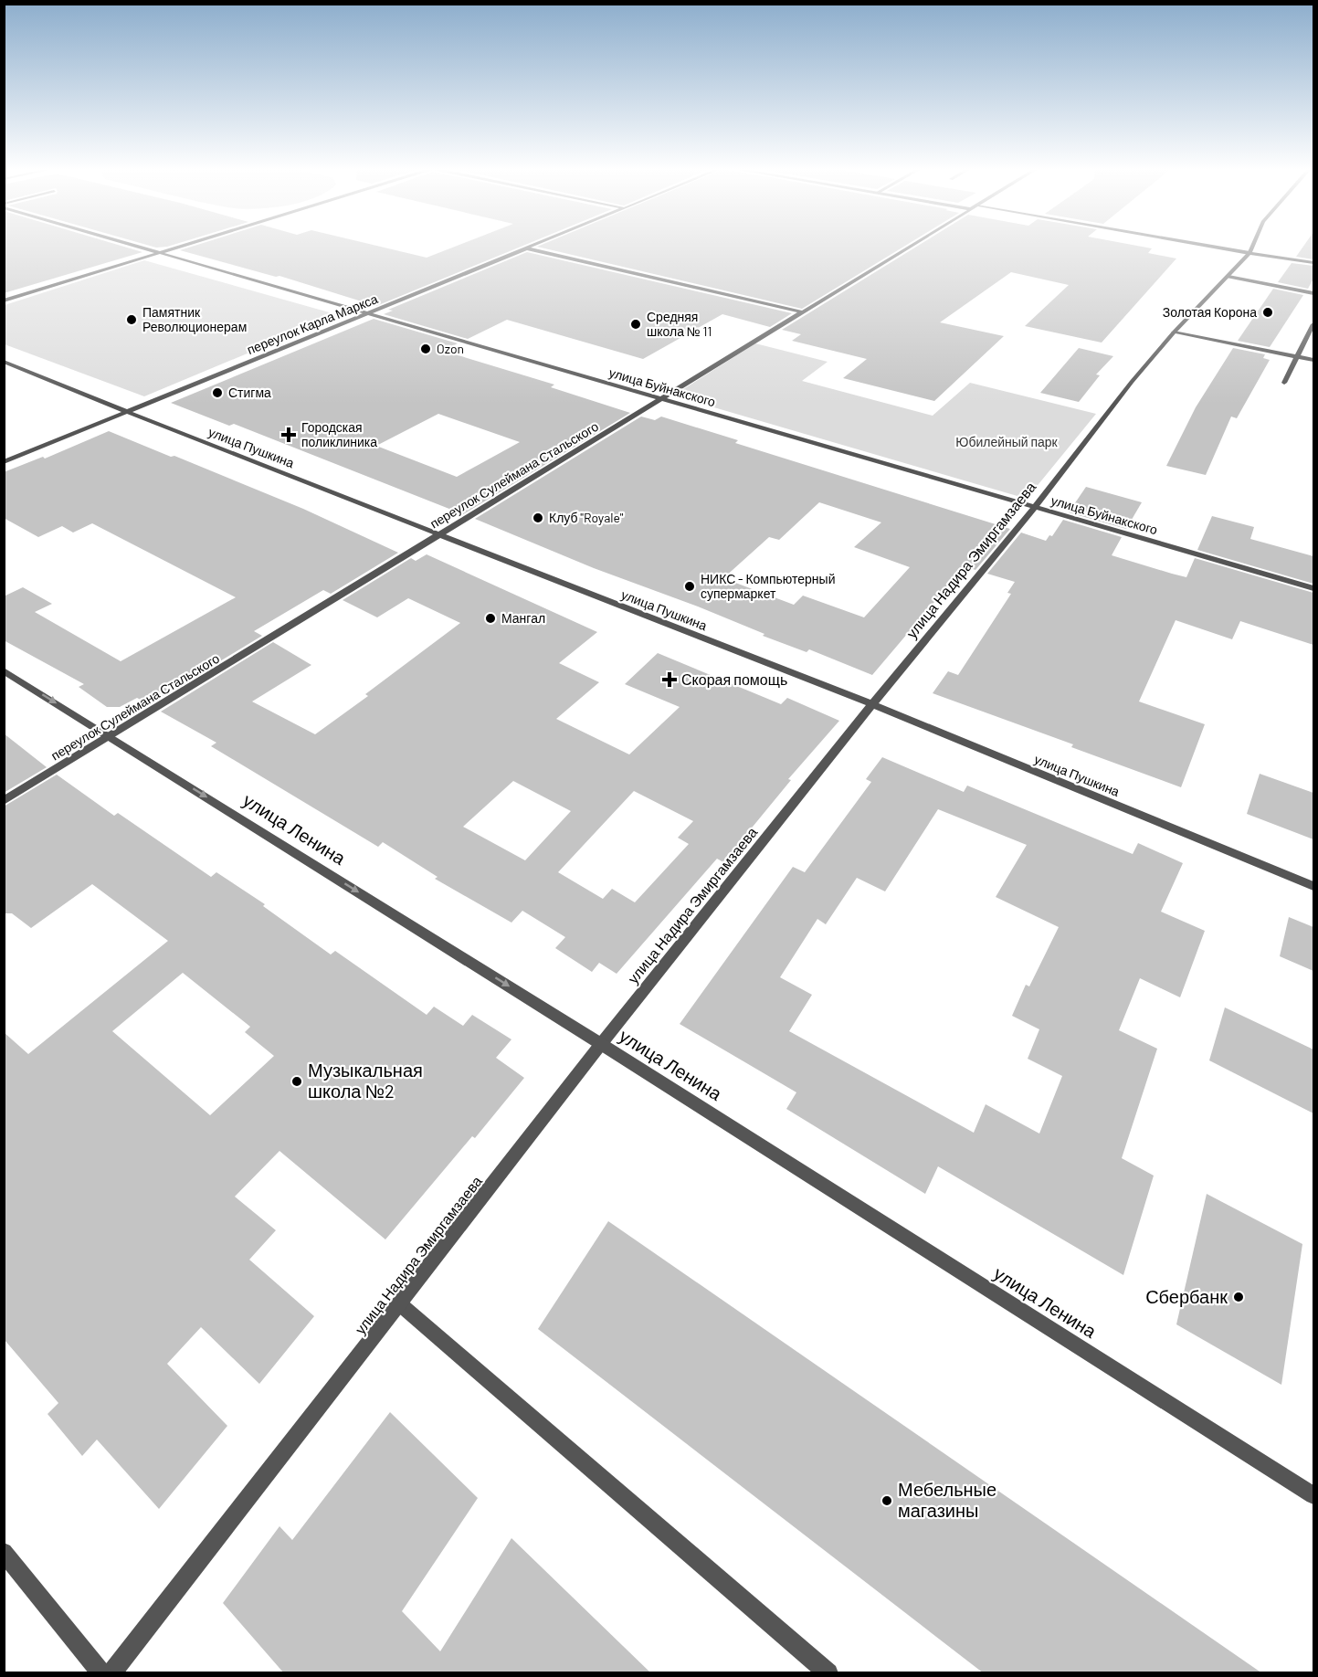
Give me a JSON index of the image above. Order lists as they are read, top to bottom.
{
  "streets": {
    "street": [
      "переулок Карла Маркса",
      "улица Буйнакского",
      "улица Пушкина",
      "переулок Сулеймана Стальского",
      "улица Надира Эмиргамзаева",
      "улица Ленина"
    ]
  },
  "crossings": [
    ["переулок Карла Маркса", "улица Буйнакского"],
    ["переулок Карла Маркса", "улица Пушкина"],
    ["улица Буйнакского", "переулок Сулеймана Стальского"],
    ["улица Буйнакского", "улица Надира Эмиргамзаева"],
    ["улица Пушкина", "переулок Сулеймана Стальского"],
    ["улица Пушкина", "улица Надира Эмиргамзаева"],
    ["переулок Сулеймана Стальского", "улица Ленина"],
    ["улица Надира Эмиргамзаева", "улица Ленина"]
  ],
  "one_way": ["улица Ленина"],
  "parks": ["Юбилейный парк"],
  "places": {
    "other": [
      "Золотая Корона",
      "Памятник Революционерам",
      "Средняя школа № 11",
      "Ozon",
      "Стигма",
      "Клуб \"Royale\"",
      "НИКС - Компьютерный супермаркет",
      "Мангал",
      "Музыкальная школа №2",
      "Сбербанк",
      "Мебельные магазины"
    ],
    "health": ["Городская поликлиника", "Скорая помощь"]
  }
}
